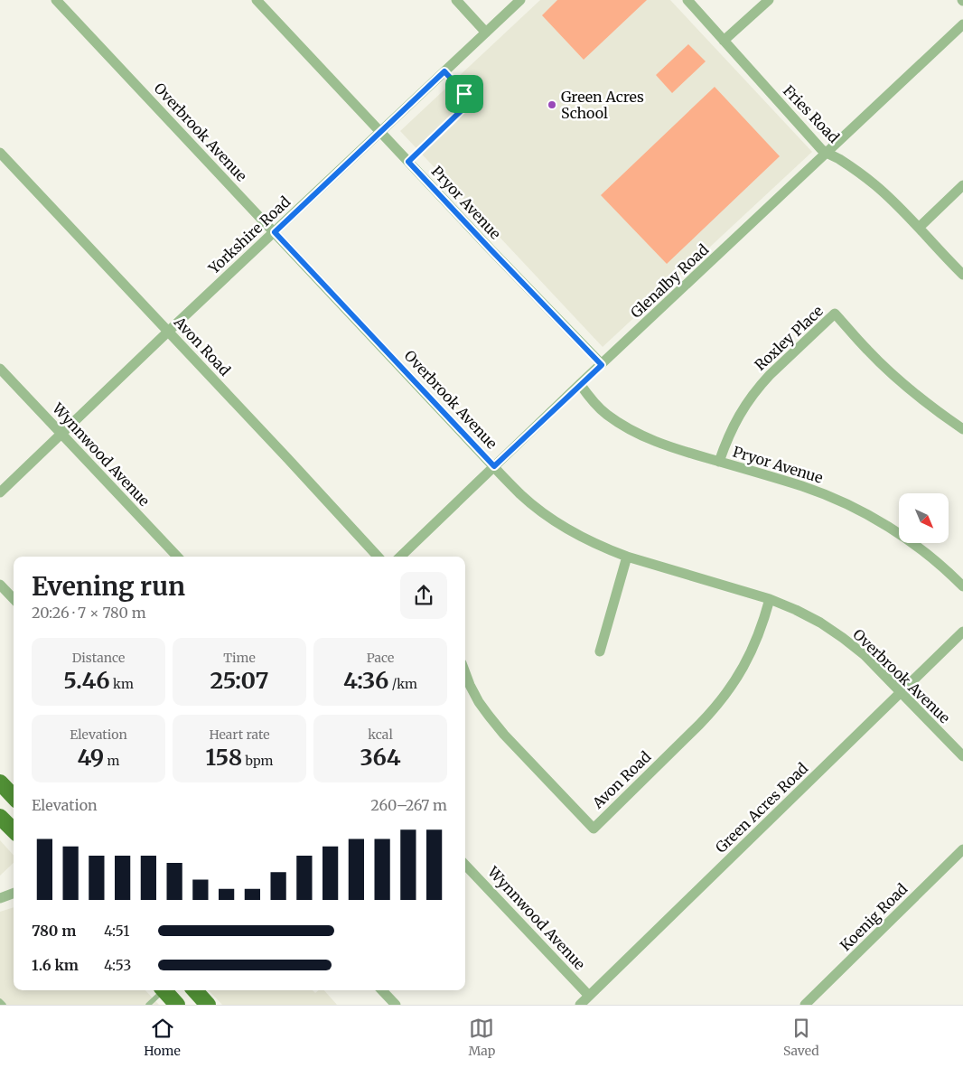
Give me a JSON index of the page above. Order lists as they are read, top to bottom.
{
  "streets": {
    "street": [
      "Fries Road",
      "Overbrook Avenue",
      "Pryor Avenue",
      "Yorkshire Road",
      "Glenalby Road",
      "Roxley Place",
      "Avon Road",
      "Wynnwood Avenue",
      "Green Acres Road",
      "Koenig Road"
    ]
  },
  "crossings": [
    ["Fries Road", "Glenalby Road"],
    ["Overbrook Avenue", "Yorkshire Road"],
    ["Overbrook Avenue", "Glenalby Road"],
    ["Overbrook Avenue", "Avon Road"],
    ["Overbrook Avenue", "Green Acres Road"],
    ["Pryor Avenue", "Yorkshire Road"],
    ["Pryor Avenue", "Glenalby Road"],
    ["Pryor Avenue", "Roxley Place"],
    ["Yorkshire Road", "Avon Road"],
    ["Yorkshire Road", "Wynnwood Avenue"],
    ["Wynnwood Avenue", "Green Acres Road"]
  ],
  "places": ["Green Acres School"],
  "north": "bottom right",
  "page": {
    "heading": ["Evening run", "20:26 · 7 × 780 m"],
    "stats": [
      ["Distance", "5.46 km"],
      ["Time", "25:07"],
      ["Pace", "4:36 /km"],
      ["Elevation", "49 m"],
      ["Heart rate", "158 bpm"],
      ["kcal", "364"]
    ],
    "chart": ["Elevation", "260–267 m"],
    "list": [
      {
        "name": "780 m",
        "note": "4:51"
      },
      {
        "name": "1.6 km",
        "note": "4:53"
      }
    ],
    "tabs": ["Home", "Map", "Saved"]
  }
}
